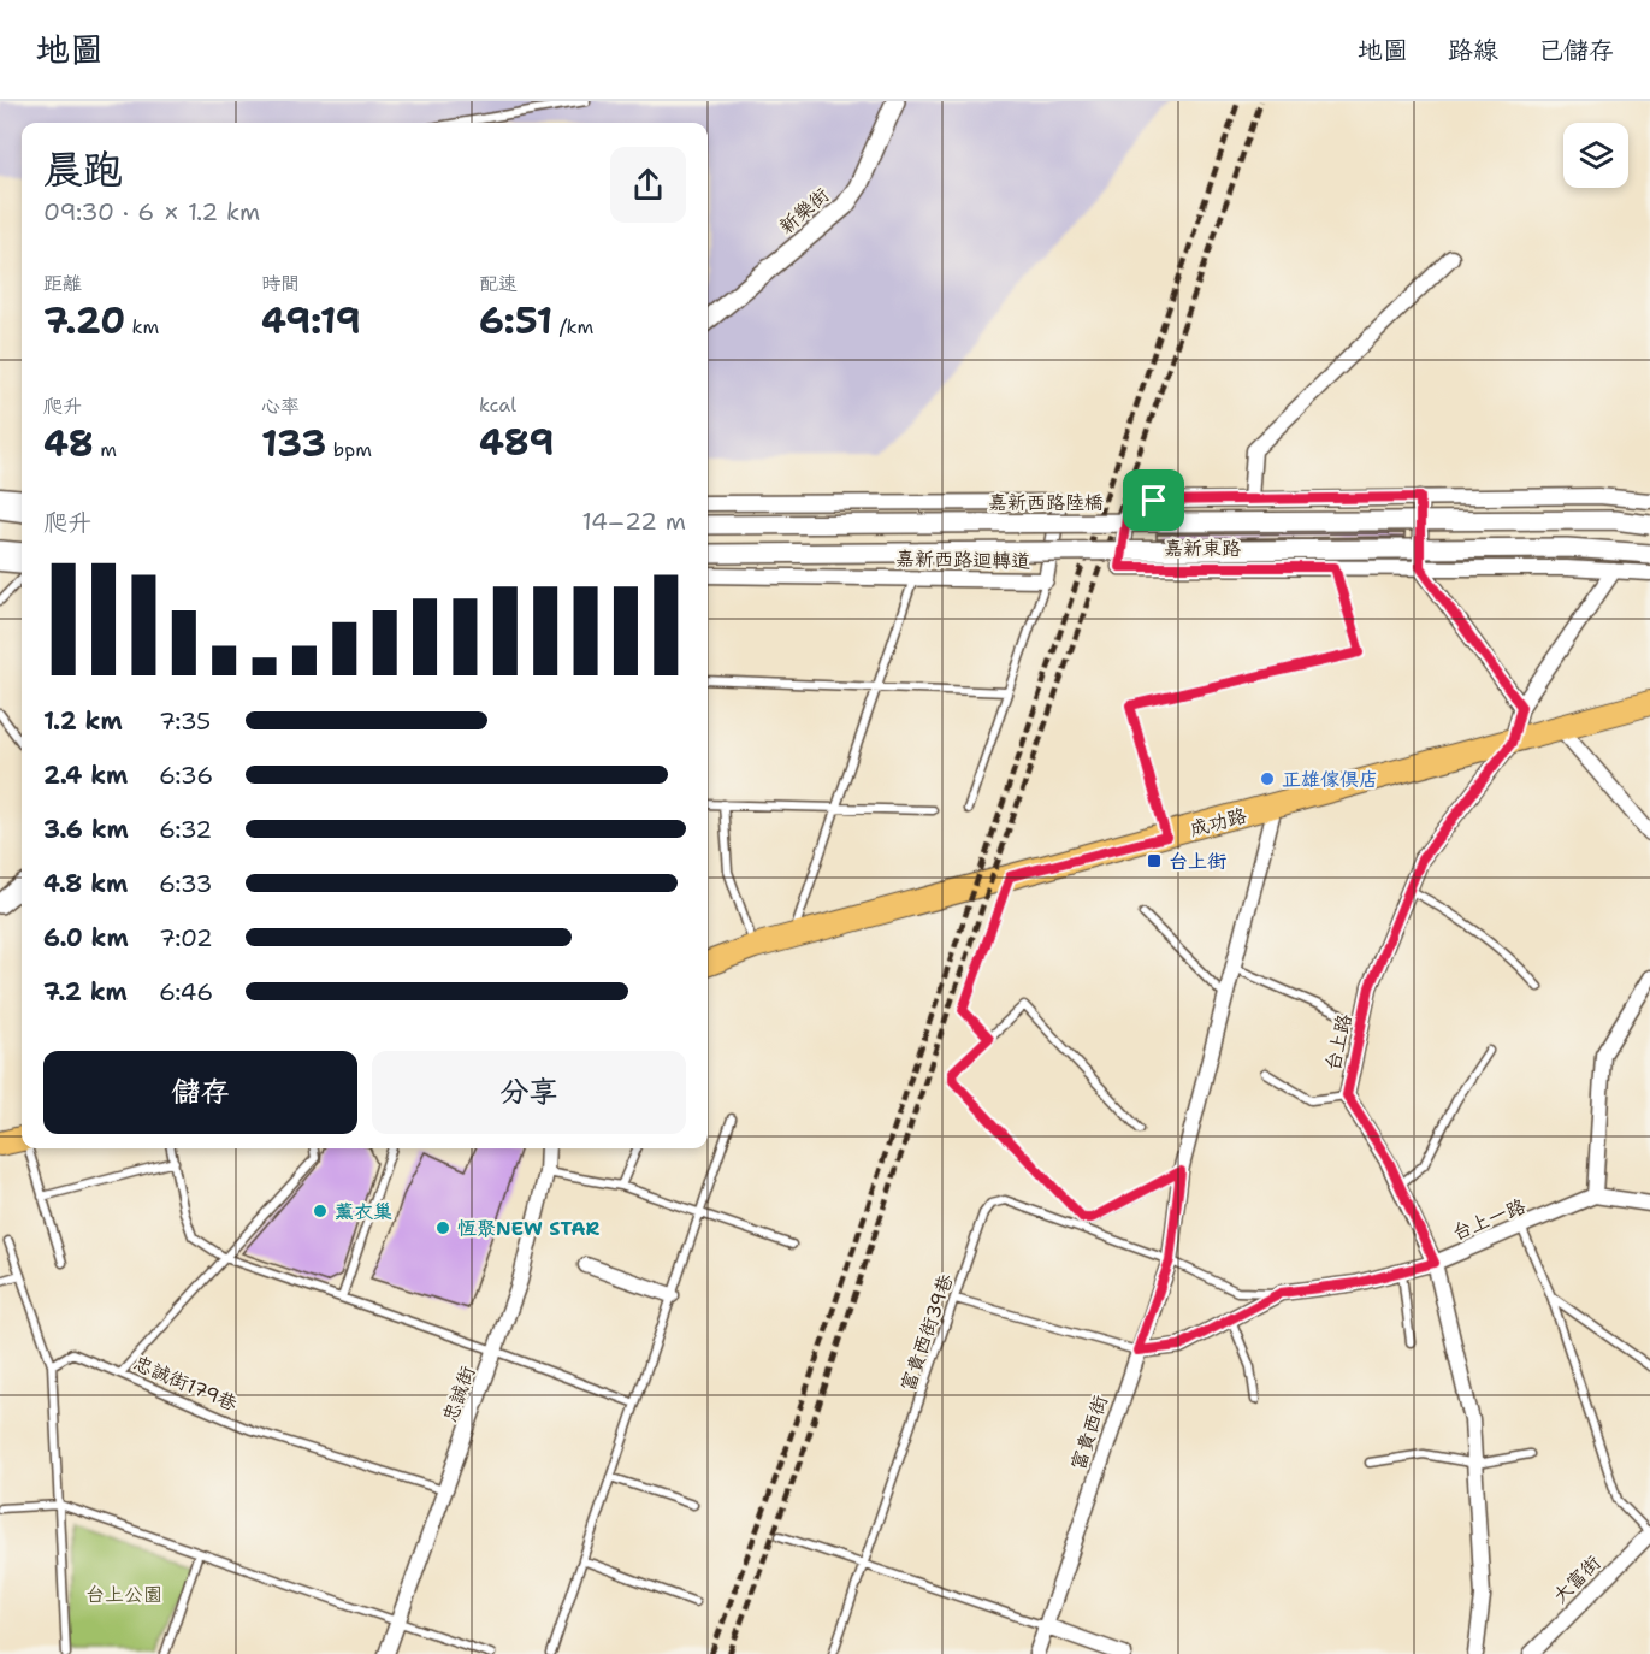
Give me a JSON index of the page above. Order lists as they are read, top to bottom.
{
  "streets": {
    "main road": ["成功路"],
    "street": [
      "新樂街",
      "嘉新西路陸橋",
      "嘉新東路",
      "嘉新西路迴轉道",
      "台上路",
      "台上一路",
      "忠誠街",
      "富貴西街",
      "大富街"
    ],
    "lane": ["富貴西街39巷", "忠誠街179巷"]
  },
  "crossings": [
    ["嘉新東路", "台上路"],
    ["成功路", "台上路"],
    ["成功路", "富貴西街"],
    ["台上路", "台上一路"],
    ["台上一路", "富貴西街"],
    ["富貴西街39巷", "富貴西街"],
    ["忠誠街179巷", "忠誠街"]
  ],
  "parks": ["台上公園"],
  "places": {
    "other": ["正雄傢俱店", "薰衣巢", "恆聚NEW STAR"],
    "transit": ["台上街"]
  },
  "page": {
    "header": "地圖",
    "nav": ["地圖", "路線", "已儲存"],
    "heading": ["晨跑", "09:30 · 6 × 1.2 km"],
    "stats": [
      ["距離", "7.20 km"],
      ["時間", "49:19"],
      ["配速", "6:51 /km"],
      ["爬升", "48 m"],
      ["心率", "133 bpm"],
      ["kcal", "489"]
    ],
    "chart": ["爬升", "14–22 m"],
    "list": [
      {
        "name": "1.2 km",
        "note": "7:35"
      },
      {
        "name": "2.4 km",
        "note": "6:36"
      },
      {
        "name": "3.6 km",
        "note": "6:32"
      },
      {
        "name": "4.8 km",
        "note": "6:33"
      },
      {
        "name": "6.0 km",
        "note": "7:02"
      },
      {
        "name": "7.2 km",
        "note": "6:46"
      }
    ],
    "buttons": ["儲存", "分享"]
  }
}
